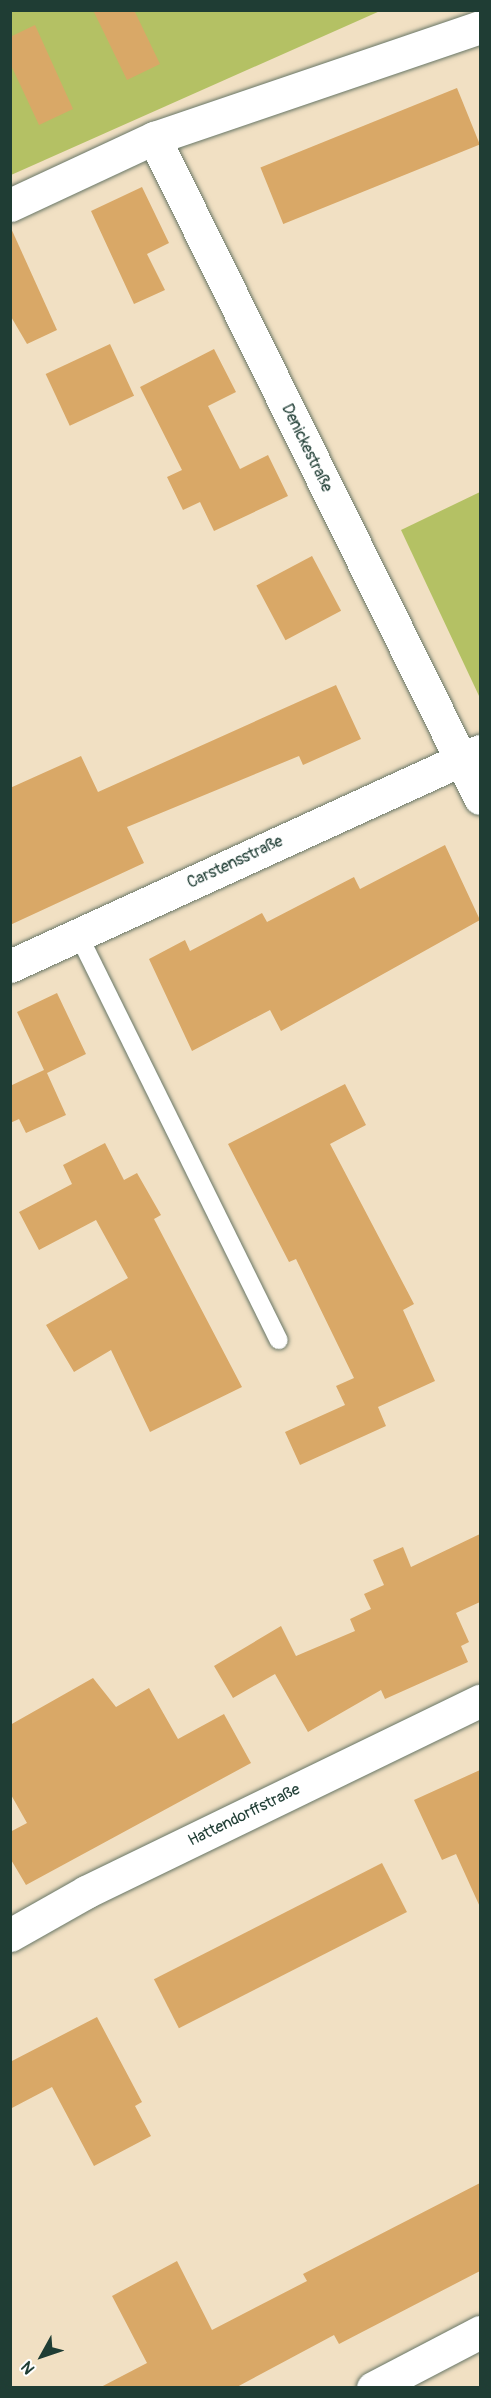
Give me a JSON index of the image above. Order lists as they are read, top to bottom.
{
  "streets": {
    "street": ["Denickestraße", "Carstensstraße", "Hattendorffstraße"]
  },
  "crossings": [
    ["Denickestraße", "Carstensstraße"]
  ],
  "north": "bottom left"
}
